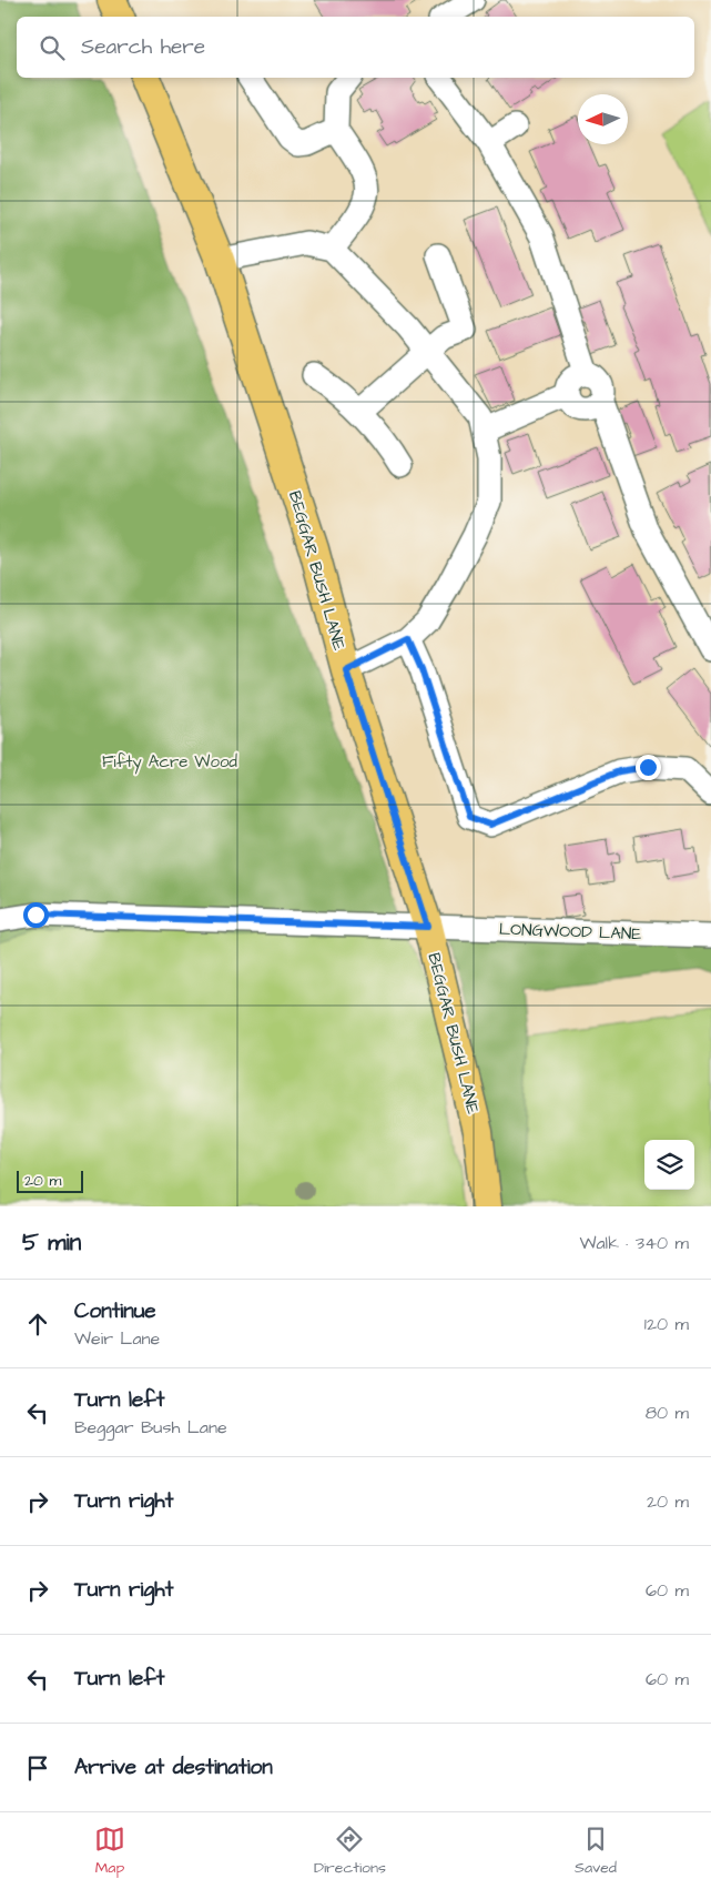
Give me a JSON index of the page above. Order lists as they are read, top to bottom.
{
  "streets": {
    "main road": ["BEGGAR BUSH LANE"],
    "street": ["LONGWOOD LANE"]
  },
  "crossings": [
    ["BEGGAR BUSH LANE", "LONGWOOD LANE"]
  ],
  "parks": ["Fifty Acre Wood"],
  "scale_bar": "20 m",
  "north": "left",
  "page": {
    "search": "Search here",
    "scale": "20 m",
    "heading": ["5 min", "Walk · 340 m"],
    "list": [
      ["Continue", "Weir Lane", "120 m"],
      ["Turn left", "Beggar Bush Lane", "80 m"],
      ["Turn right", "20 m"],
      ["Turn right", "60 m"],
      ["Turn left", "60 m"],
      "Arrive at destination"
    ],
    "nav": ["Map", "Directions", "Saved"]
  }
}
